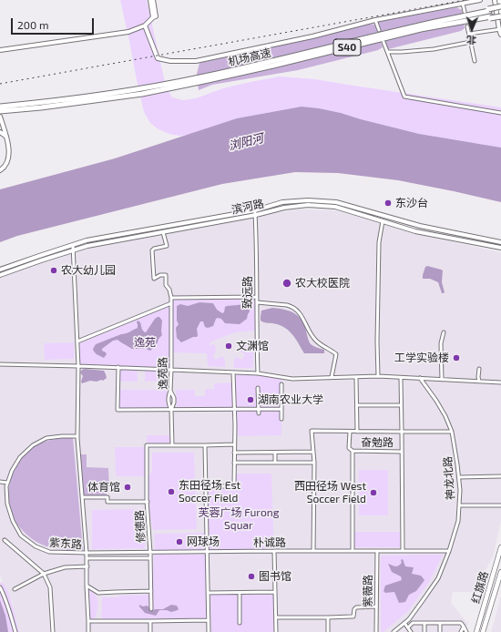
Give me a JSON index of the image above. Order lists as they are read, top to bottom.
{
  "streets": {
    "highway": ["S40", "机场高速"],
    "main road": ["滨河路", "红旗路"],
    "street": [
      "致远路",
      "逸苑路",
      "奋勉路",
      "神龙北路",
      "修德路",
      "朴诚路",
      "紫东路",
      "紫薇路"
    ]
  },
  "crossings": [
    ["滨河路", "致远路"],
    ["滨河路", "逸苑路"],
    ["逸苑路", "修德路"],
    ["神龙北路", "朴诚路"],
    ["修德路", "朴诚路"],
    ["朴诚路", "紫东路"],
    ["朴诚路", "紫薇路"]
  ],
  "water": ["浏阳河"],
  "parks": ["逸苑", "芙蓉广场 Furong Squar"],
  "places": [
    "东沙台",
    "农大幼儿园",
    "农大校医院",
    "文渊馆",
    "工学实验楼",
    "湖南农业大学",
    "体育馆",
    "东田径场 Est Soccer Field",
    "西田径场 West Soccer Field",
    "网球场",
    "图书馆"
  ],
  "scale_bar": "200 m",
  "north": "bottom"
}
